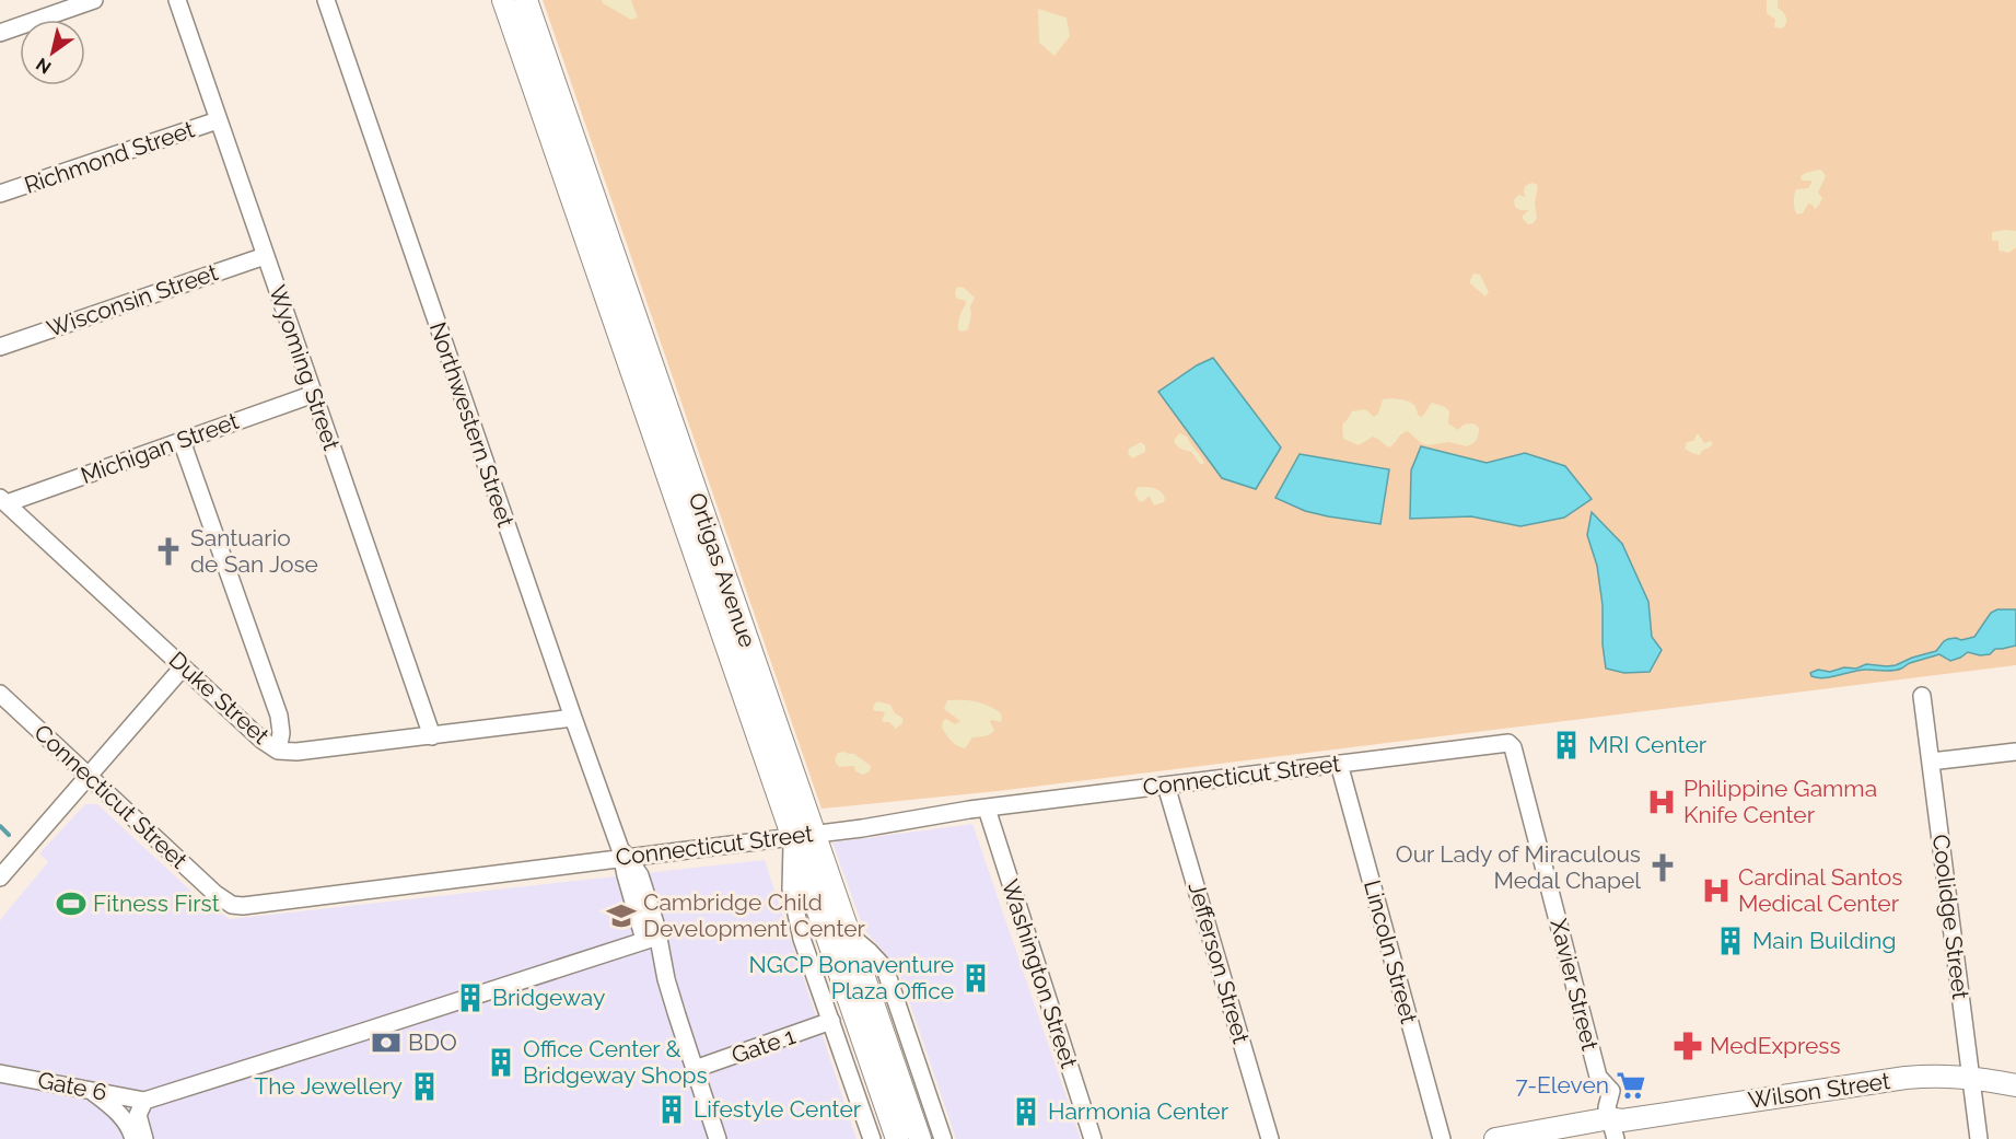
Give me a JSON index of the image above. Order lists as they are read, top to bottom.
{
  "streets": {
    "main road": ["Ortigas Avenue", "Wilson Street"],
    "street": [
      "Richmond Street",
      "Wisconsin Street",
      "Wyoming Street",
      "Northwestern Street",
      "Michigan Street",
      "Duke Street",
      "Connecticut Street",
      "Coolidge Street",
      "Lincoln Street",
      "Jefferson Street",
      "Washington Street",
      "Xavier Street",
      "Gate 1",
      "Gate 6"
    ]
  },
  "crossings": [
    ["Richmond Street", "Wyoming Street"],
    ["Wisconsin Street", "Wyoming Street"],
    ["Wyoming Street", "Michigan Street"],
    ["Wyoming Street", "Duke Street"],
    ["Northwestern Street", "Duke Street"],
    ["Northwestern Street", "Connecticut Street"],
    ["Northwestern Street", "Gate 1"],
    ["Michigan Street", "Duke Street"],
    ["Ortigas Avenue", "Connecticut Street"],
    ["Connecticut Street", "Lincoln Street"],
    ["Connecticut Street", "Jefferson Street"],
    ["Connecticut Street", "Washington Street"],
    ["Connecticut Street", "Xavier Street"],
    ["Coolidge Street", "Wilson Street"],
    ["Xavier Street", "Wilson Street"]
  ],
  "places": {
    "church": ["Santuario de San Jose", "Our Lady of Miraculous Medal Chapel"],
    "building": [
      "MRI Center",
      "Main Building",
      "NGCP Bonaventure Plaza Office",
      "Bridgeway",
      "Office Center & Bridgeway Shops",
      "The Jewellery",
      "Lifestyle Center",
      "Harmonia Center"
    ],
    "hospital": ["Philippine Gamma Knife Center", "Cardinal Santos Medical Center"],
    "sports": ["Fitness First"],
    "school or university": ["Cambridge Child Development Center"],
    "bank": ["BDO"],
    "pharmacy": ["MedExpress"],
    "supermarket": ["7-Eleven"]
  },
  "north": "bottom left"
}
